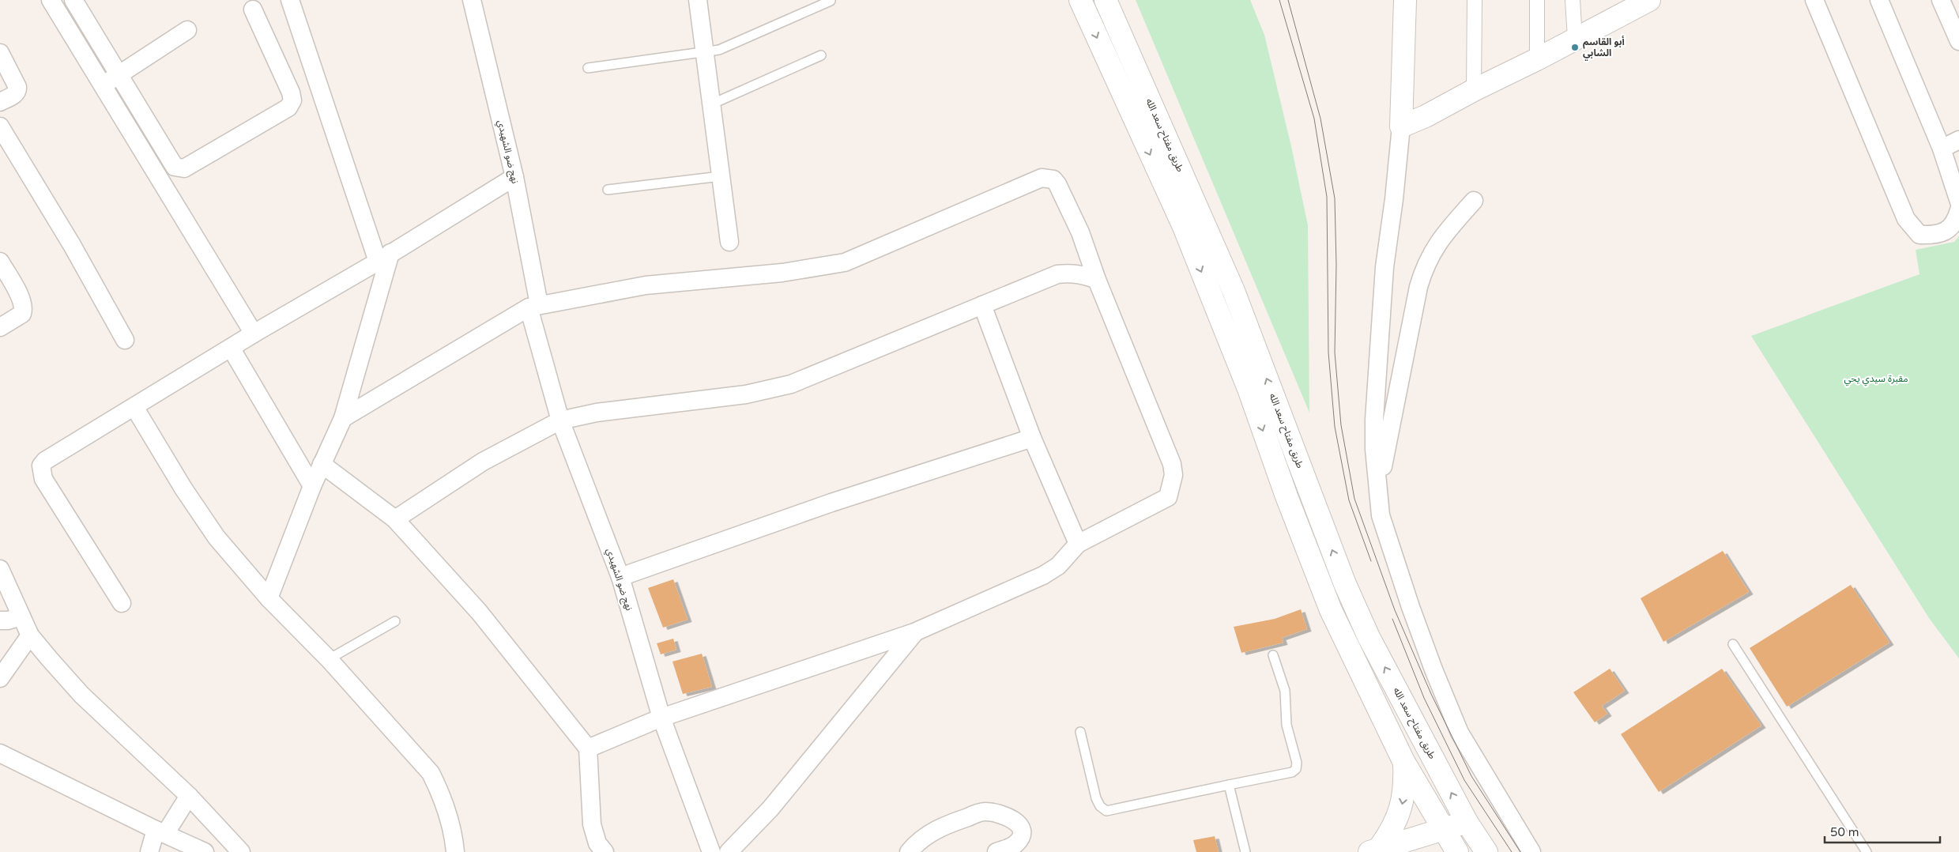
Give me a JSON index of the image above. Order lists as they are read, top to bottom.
{
  "streets": {
    "main road": ["طريق مفتاح سعد الله"],
    "street": ["نهج ضو الشهيدي"]
  },
  "parks": ["مقبرة سيدي يحي"],
  "places": ["أبو القاسم الشابي"],
  "scale_bar": "50 m"
}
